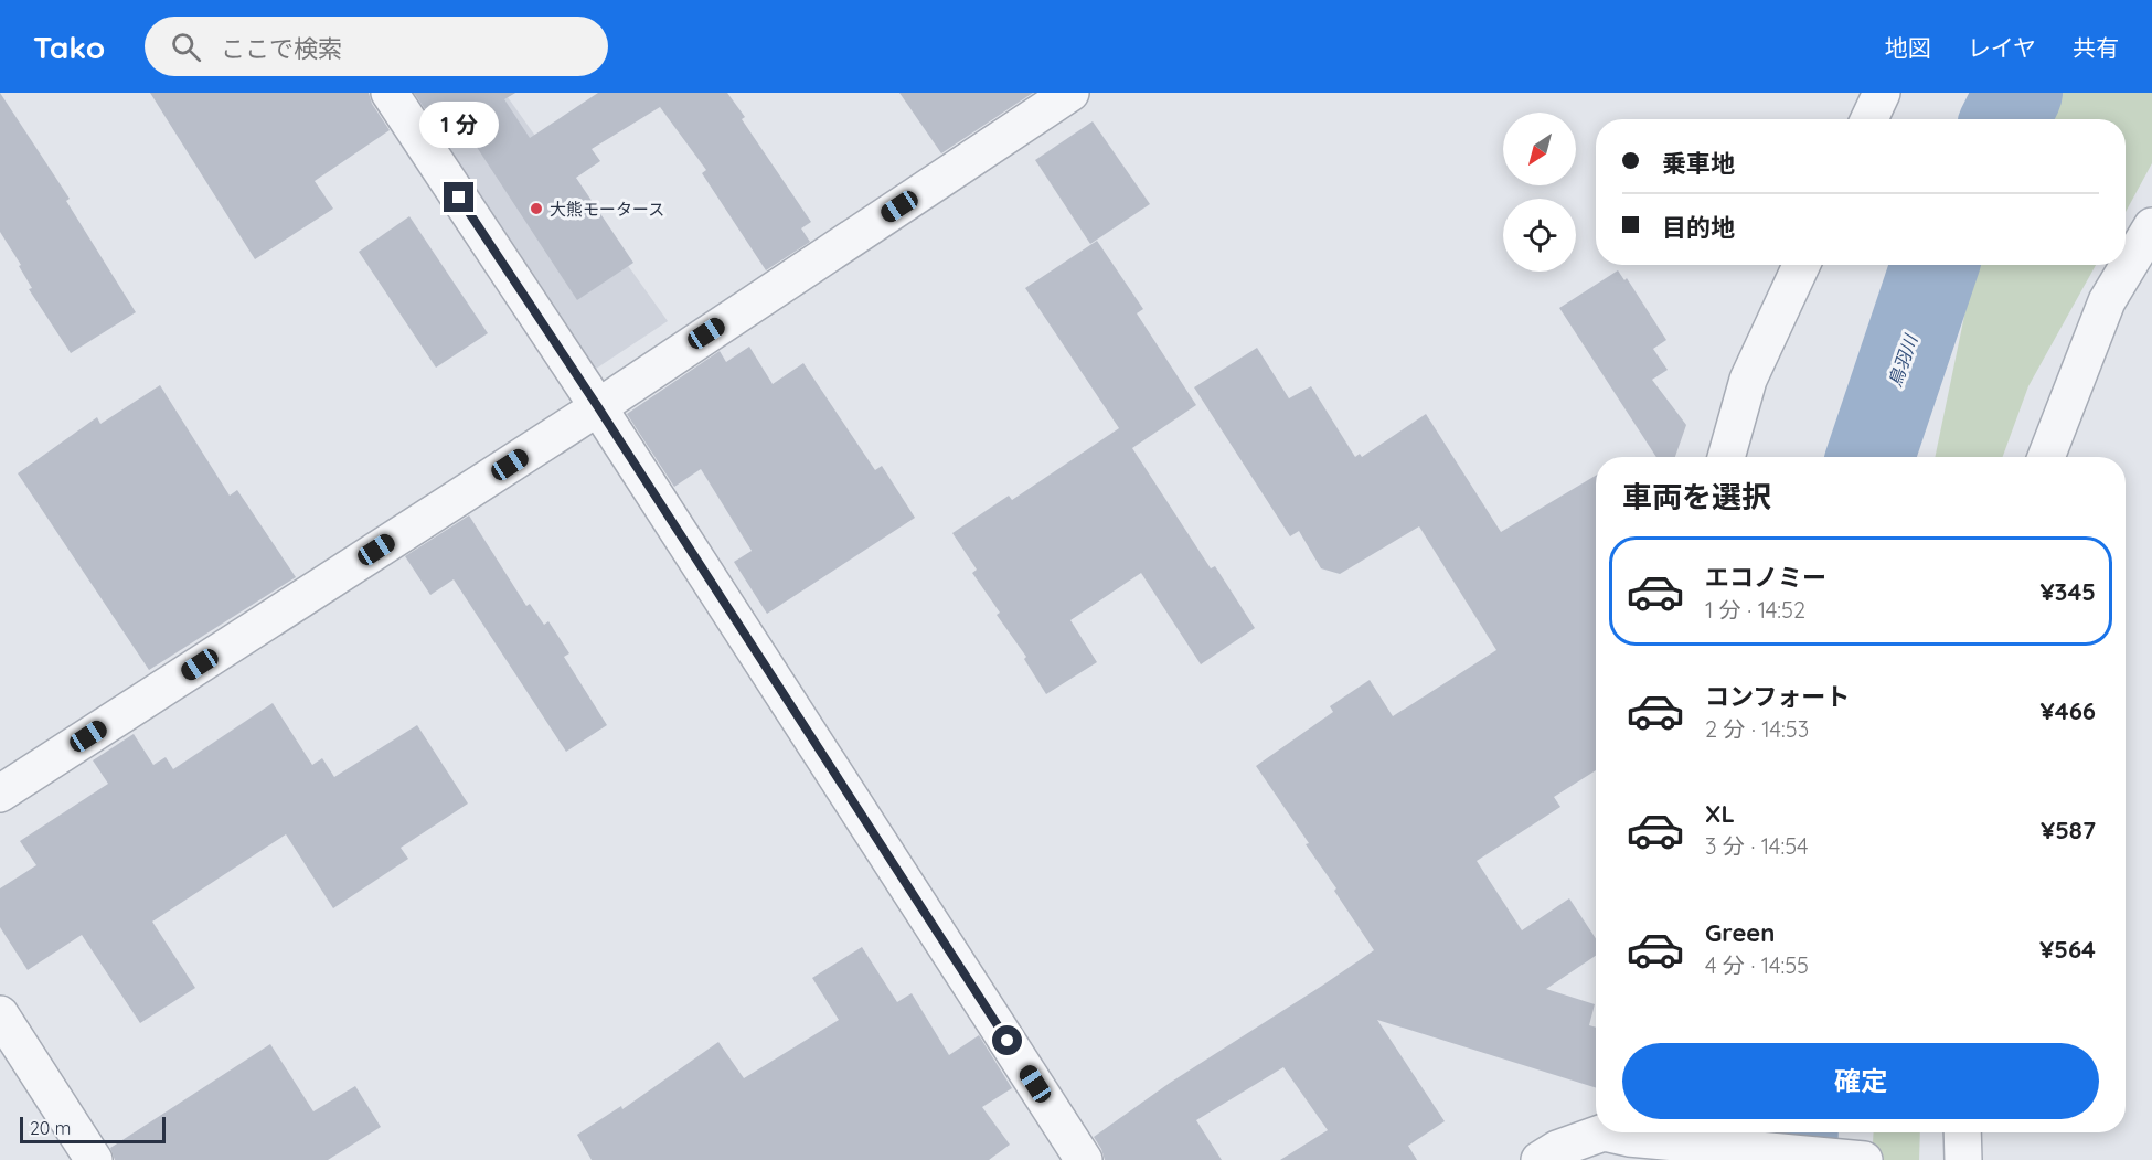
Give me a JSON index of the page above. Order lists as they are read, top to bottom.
{
  "water": ["鳥羽川"],
  "places": ["大熊モータース"],
  "scale_bar": "20 m",
  "north": "bottom left",
  "page": {
    "header": "Tako",
    "search": "ここで検索",
    "nav": ["地図", "レイヤ", "共有"],
    "bubble": "1 分",
    "banner": ["乗車地", "目的地"],
    "heading": "車両を選択",
    "list": [
      {
        "name": "エコノミー",
        "note": "1 分 · 14:52",
        "value": "¥345"
      },
      {
        "name": "コンフォート",
        "note": "2 分 · 14:53",
        "value": "¥466"
      },
      {
        "name": "XL",
        "note": "3 分 · 14:54",
        "value": "¥587"
      },
      {
        "name": "Green",
        "note": "4 分 · 14:55",
        "value": "¥564"
      }
    ],
    "buttons": "確定",
    "scale": "20 m"
  }
}
